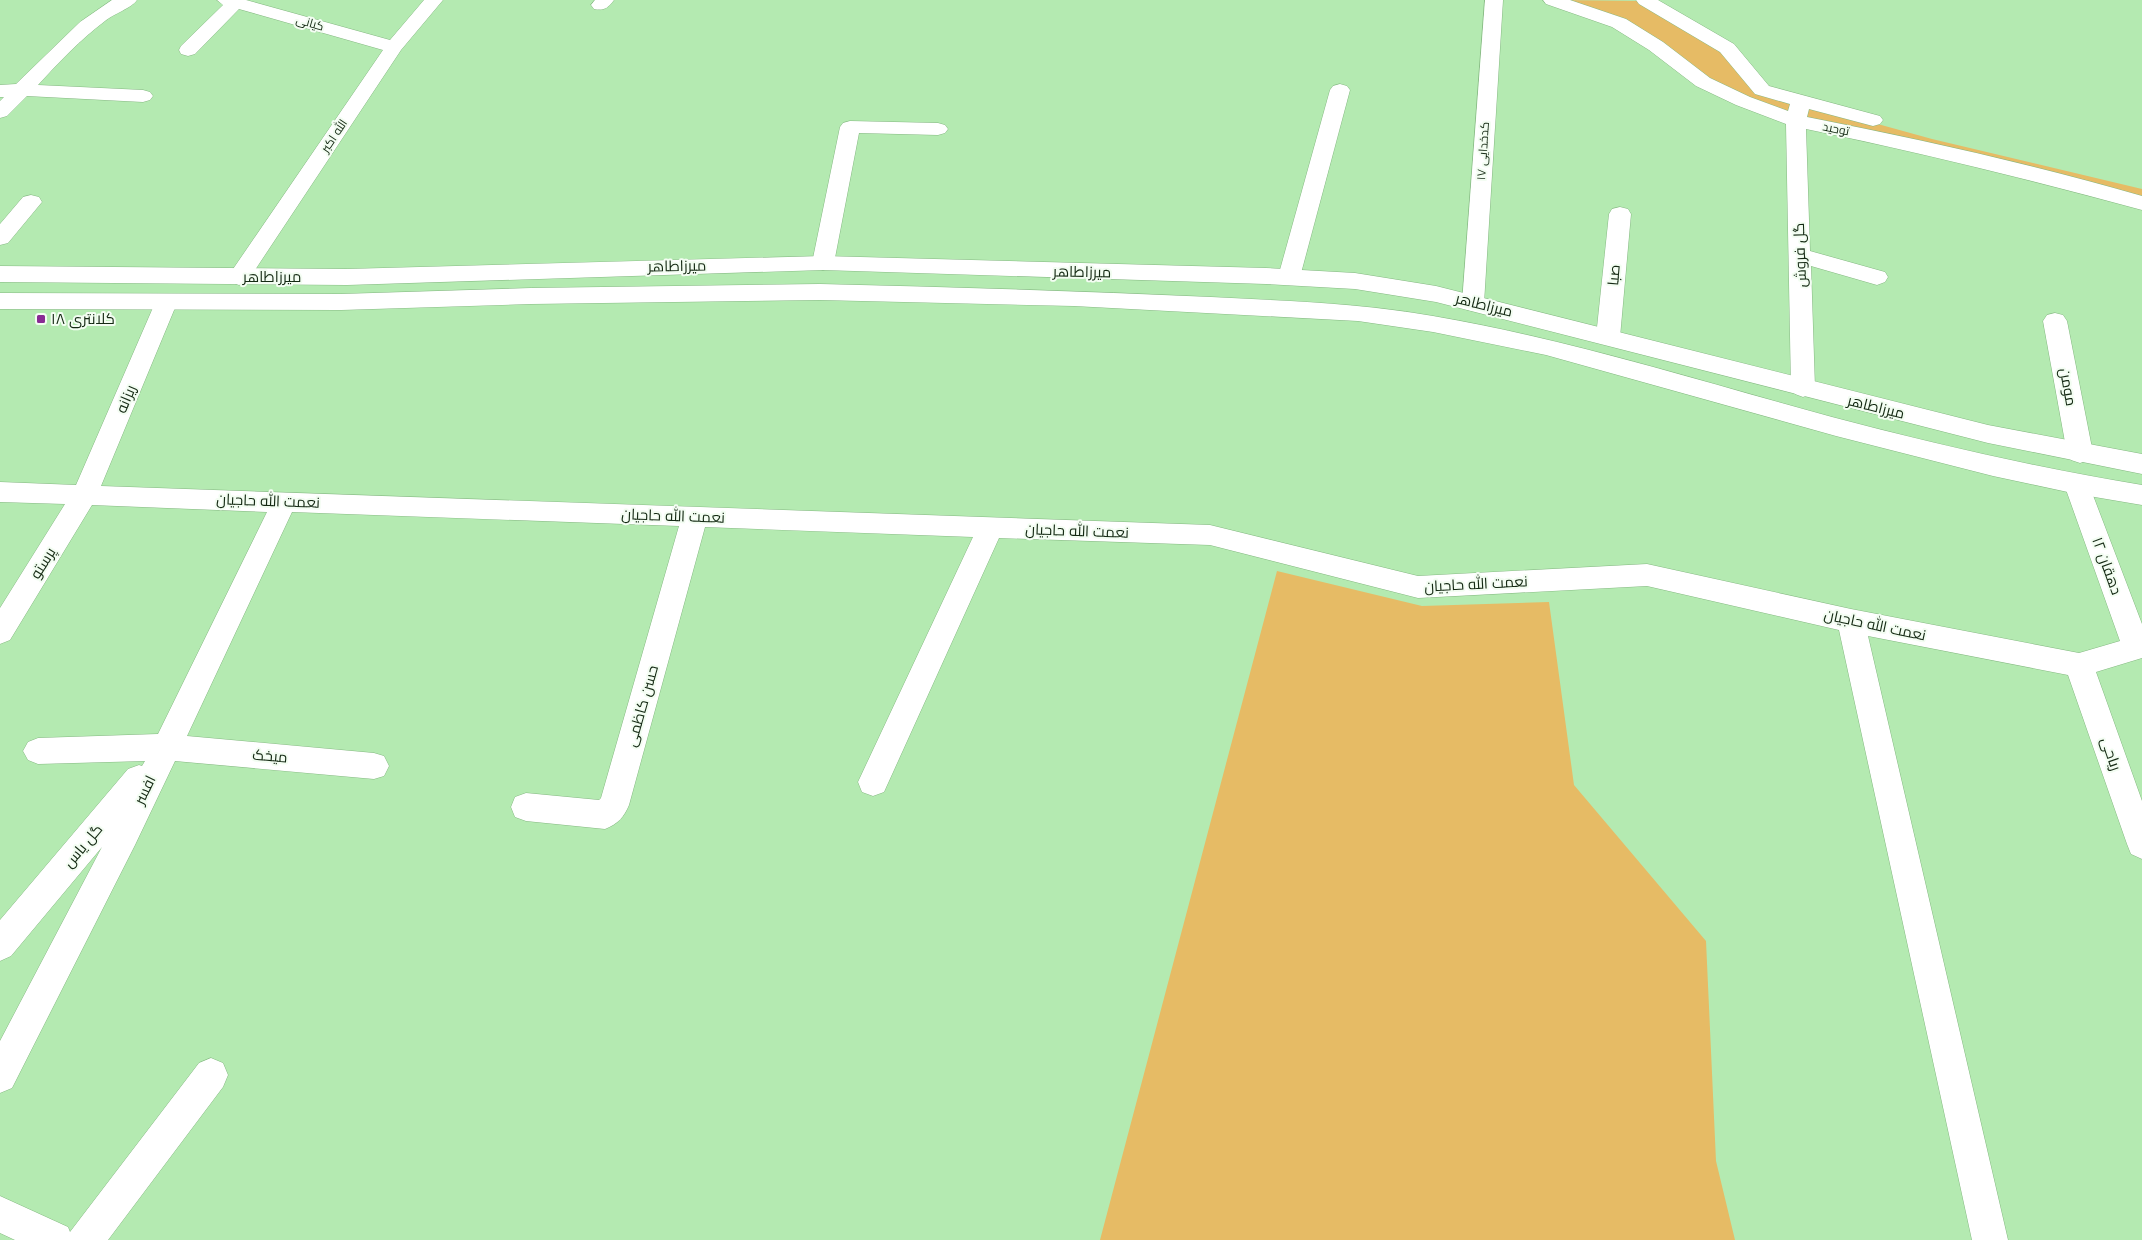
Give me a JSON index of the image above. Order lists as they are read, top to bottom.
{
  "streets": {
    "street": [
      "کیانی",
      "توحید",
      "الله اکبر",
      "کدخدایی ۱۷",
      "گل فروش",
      "میرزاطاهر",
      "صبا",
      "مومن",
      "ریزانه",
      "نعمت الله حاجیان",
      "پرستو",
      "دهقان ۱۲",
      "حسن کاظمی",
      "ریاحی",
      "میخک",
      "افسر",
      "گل یاس"
    ]
  },
  "crossings": [
    ["کیانی", "الله اکبر"],
    ["توحید", "گل فروش"],
    ["الله اکبر", "میرزاطاهر"],
    ["کدخدایی ۱۷", "میرزاطاهر"],
    ["گل فروش", "میرزاطاهر"],
    ["میرزاطاهر", "صبا"],
    ["میرزاطاهر", "مومن"],
    ["میرزاطاهر", "ریزانه"],
    ["میرزاطاهر", "دهقان ۱۲"],
    ["ریزانه", "نعمت الله حاجیان"],
    ["ریزانه", "پرستو"],
    ["نعمت الله حاجیان", "پرستو"],
    ["نعمت الله حاجیان", "دهقان ۱۲"],
    ["نعمت الله حاجیان", "حسن کاظمی"],
    ["نعمت الله حاجیان", "ریاحی"],
    ["نعمت الله حاجیان", "افسر"],
    ["میخک", "افسر"],
    ["میخک", "گل یاس"],
    ["افسر", "گل یاس"]
  ],
  "places": {
    "transit": ["کلانتری ۱۸"]
  }
}
